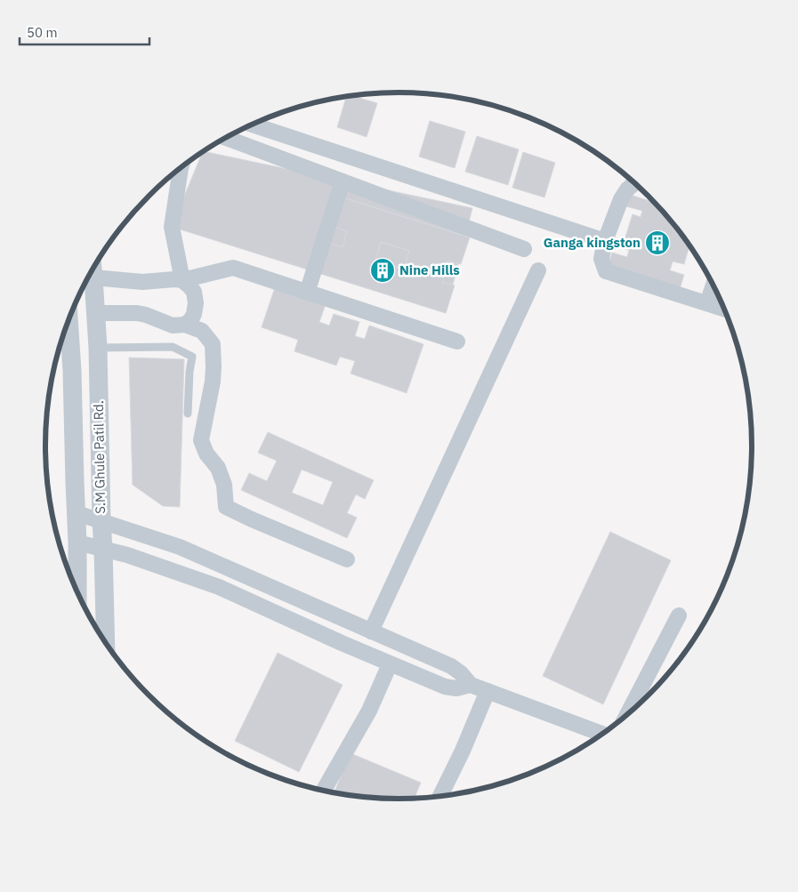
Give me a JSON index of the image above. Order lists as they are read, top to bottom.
{
  "streets": {
    "street": ["S.M Ghule Patil Rd."]
  },
  "places": {
    "building": ["Ganga kingston", "Nine Hills"]
  },
  "scale_bar": "50 m"
}
